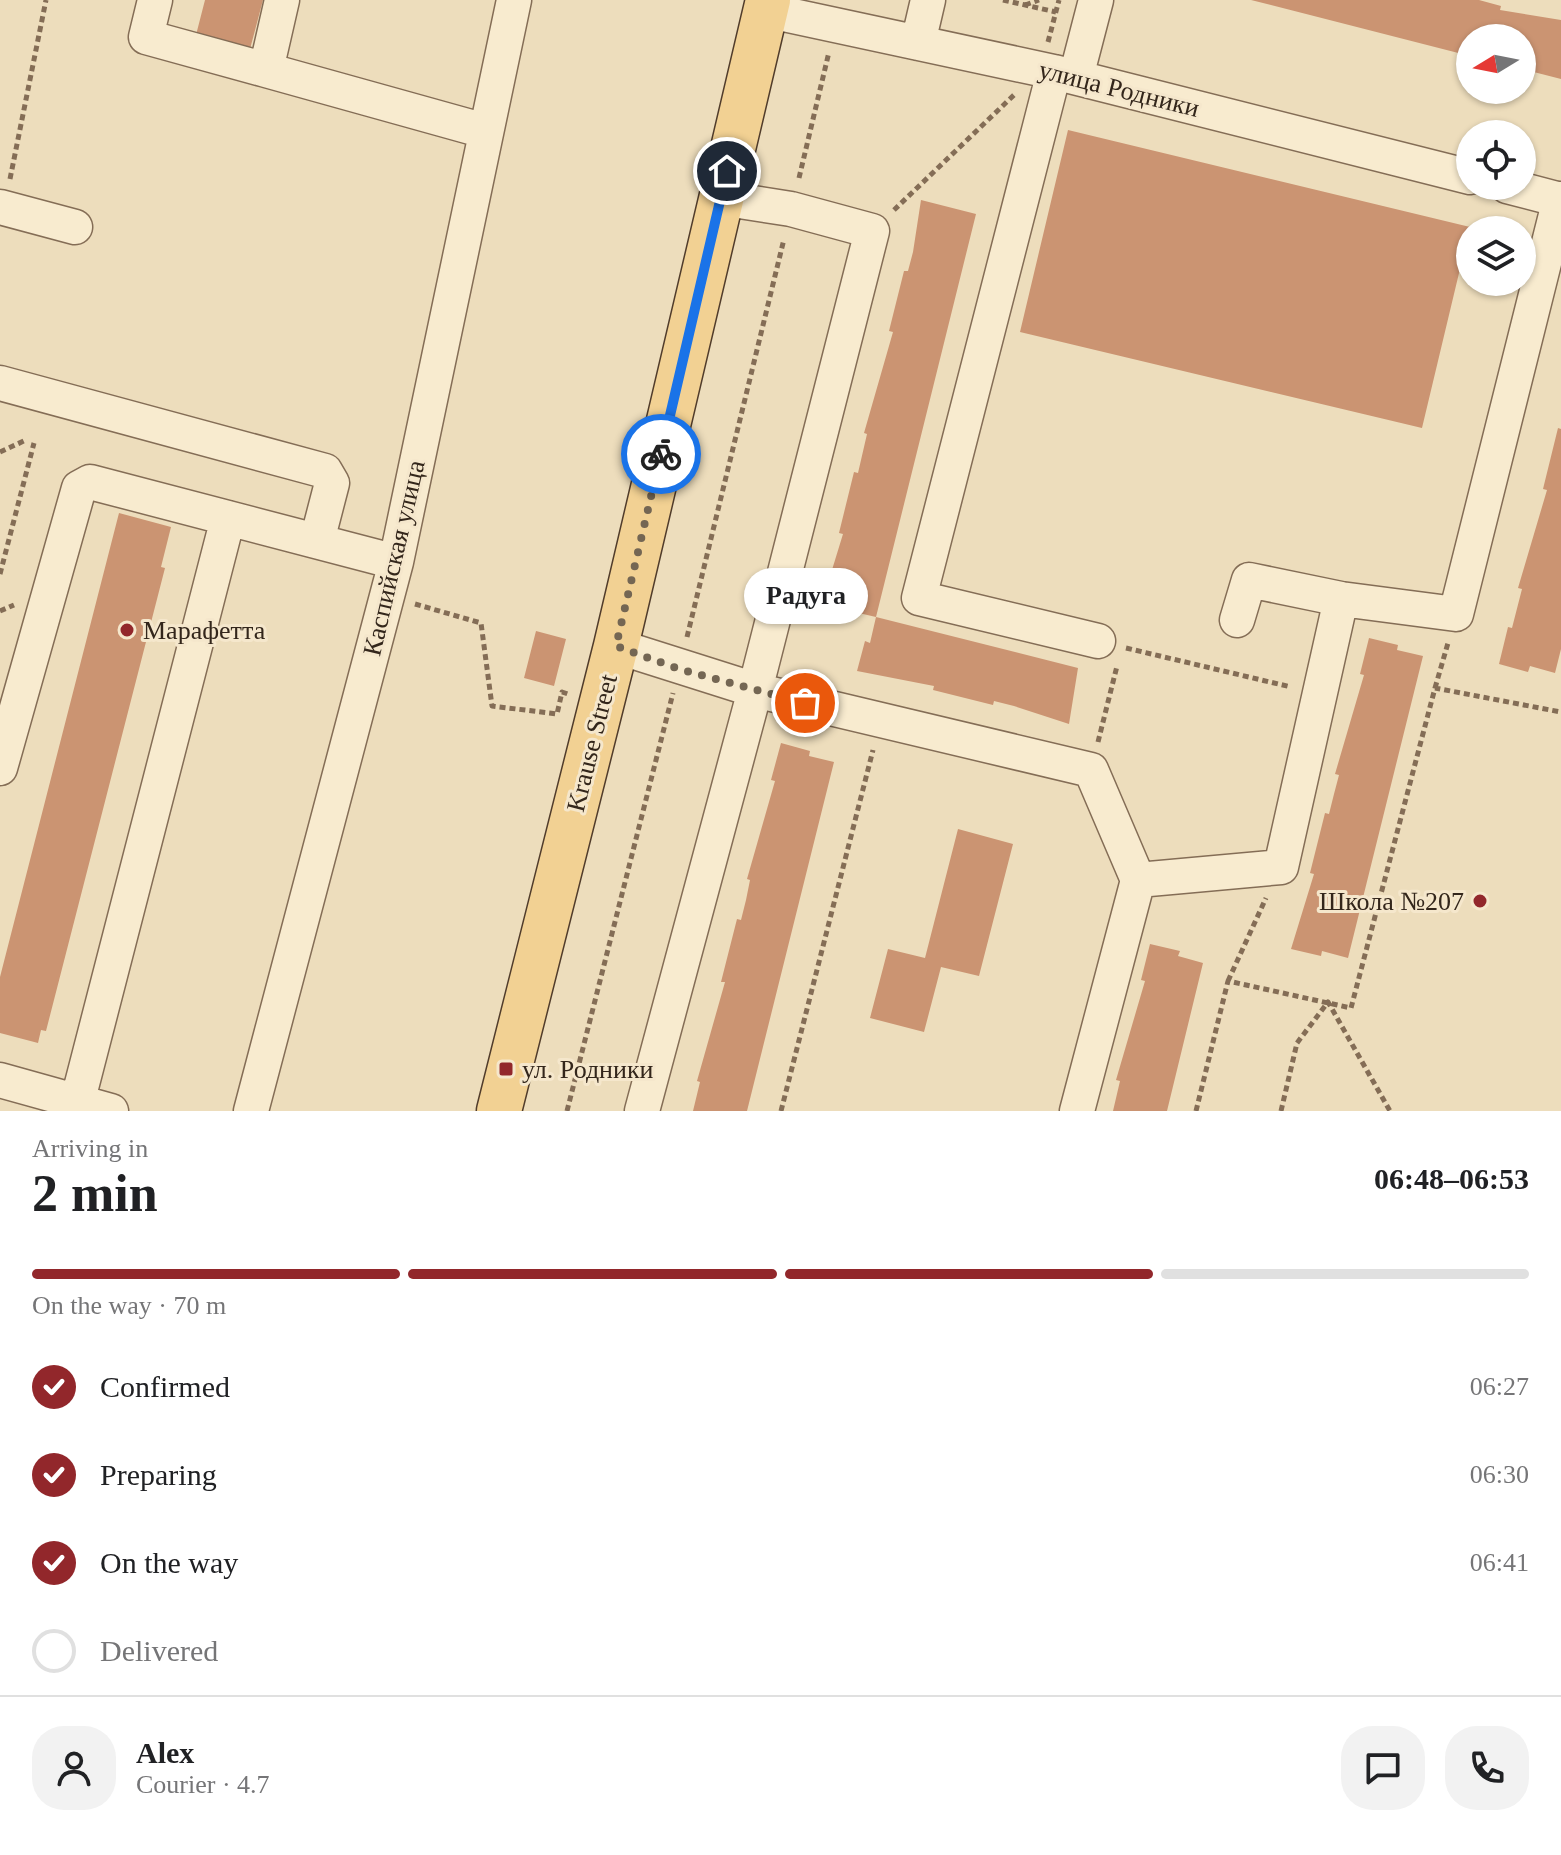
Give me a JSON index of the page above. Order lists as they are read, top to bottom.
{
  "streets": {
    "main road": ["Krause Street"],
    "street": ["улица Родники", "Каспийская улица"]
  },
  "crossings": [
    ["улица Родники", "Krause Street"]
  ],
  "places": {
    "other": ["Марафетта", "Радуга", "Школа №207"],
    "transit": ["ул. Родники"]
  },
  "north": "left",
  "page": {
    "bubble": "Радуга",
    "heading": ["2 min", "Arriving in", "06:48–06:53"],
    "panel": ["Alex", "Courier · 4.7"],
    "bar": "On the way · 70 m",
    "list": [
      ["Confirmed", "06:27"],
      ["Preparing", "06:30"],
      ["On the way", "06:41"],
      "Delivered"
    ]
  }
}
